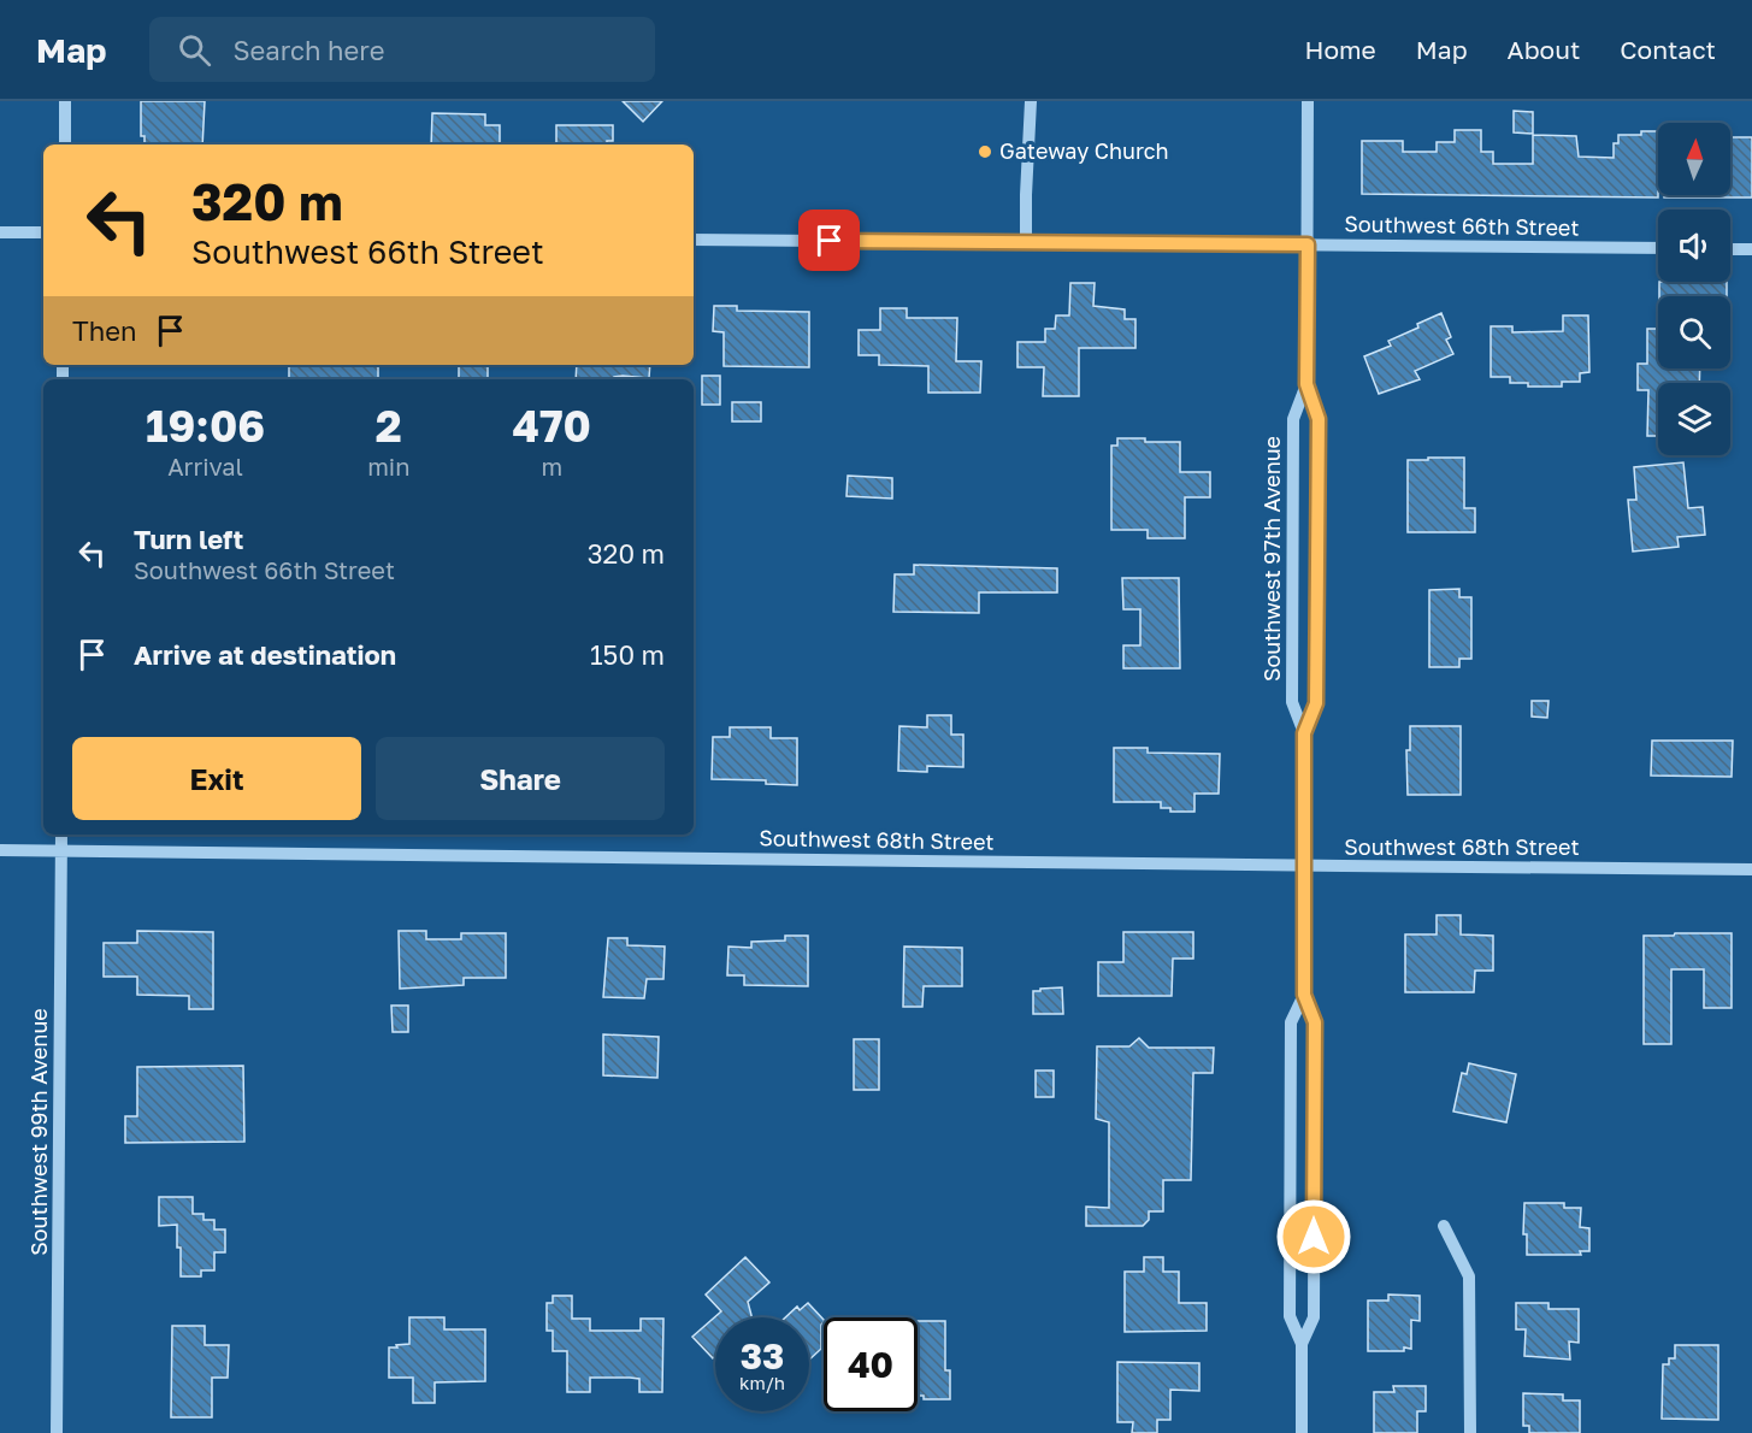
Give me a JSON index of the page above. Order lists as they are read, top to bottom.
{
  "streets": {
    "street": [
      "Southwest 66th Street",
      "Southwest 97th Avenue",
      "Southwest 68th Street",
      "Southwest 99th Avenue"
    ]
  },
  "crossings": [
    ["Southwest 66th Street", "Southwest 97th Avenue"],
    ["Southwest 97th Avenue", "Southwest 68th Street"],
    ["Southwest 68th Street", "Southwest 99th Avenue"]
  ],
  "places": ["Gateway Church"],
  "north": "top",
  "page": {
    "header": "Map",
    "search": "Search here",
    "nav": [
      "Home",
      "Map",
      "About",
      "Contact"
    ],
    "turn": ["320 m", "Southwest 66th Street"],
    "then": "Then",
    "eta": [
      "19:06",
      "Arrival",
      "2",
      "min",
      "470",
      "m"
    ],
    "list": [
      {
        "name": "Turn left",
        "note": "Southwest 66th Street",
        "value": "320 m"
      },
      {
        "name": "Arrive at destination",
        "value": "150 m"
      }
    ],
    "buttons": ["Exit", "Share"],
    "speed": "33 km/h",
    "limit": "40"
  }
}
